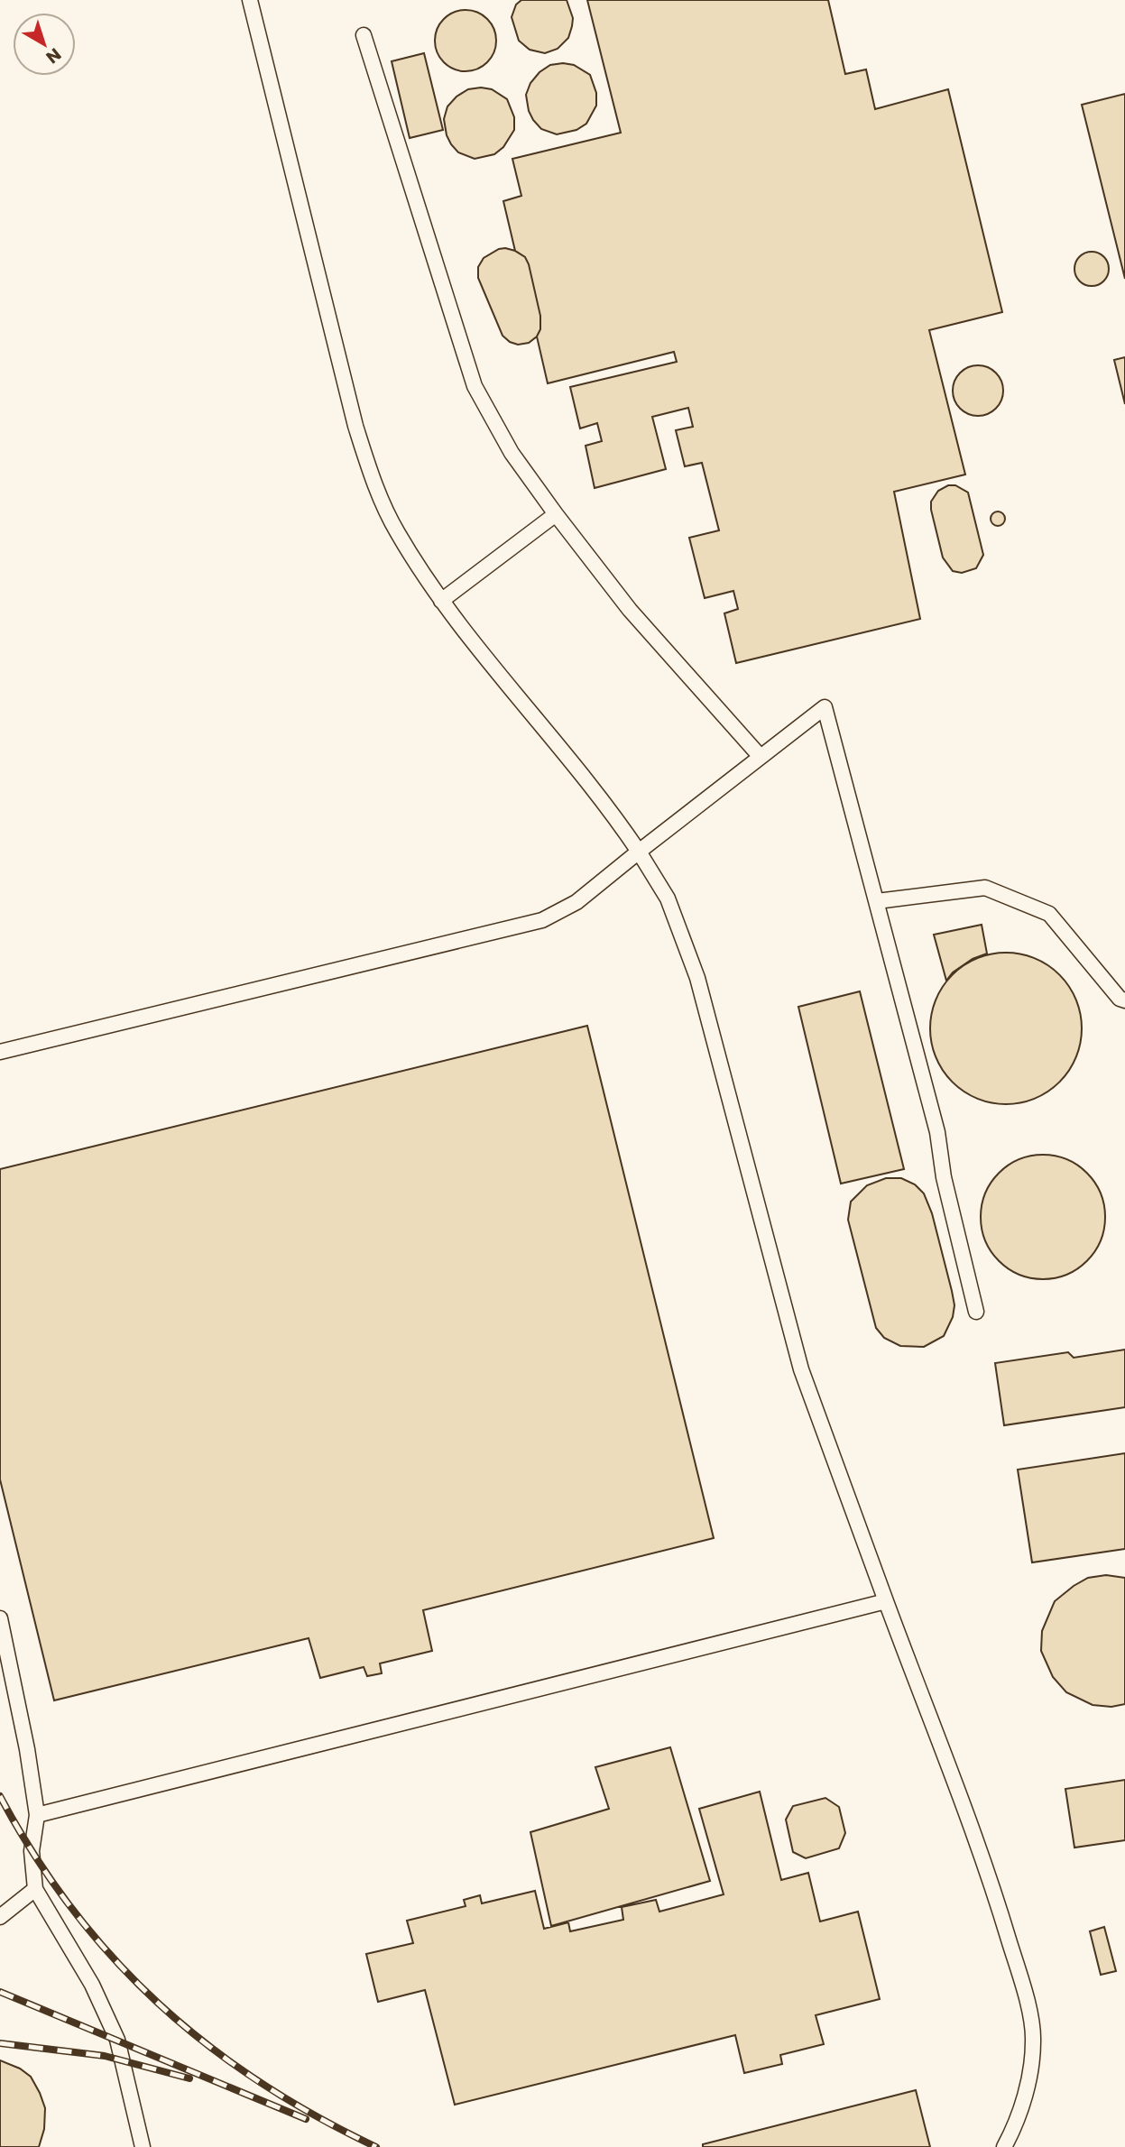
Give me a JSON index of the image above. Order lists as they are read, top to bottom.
{
  "north": "bottom right"
}
